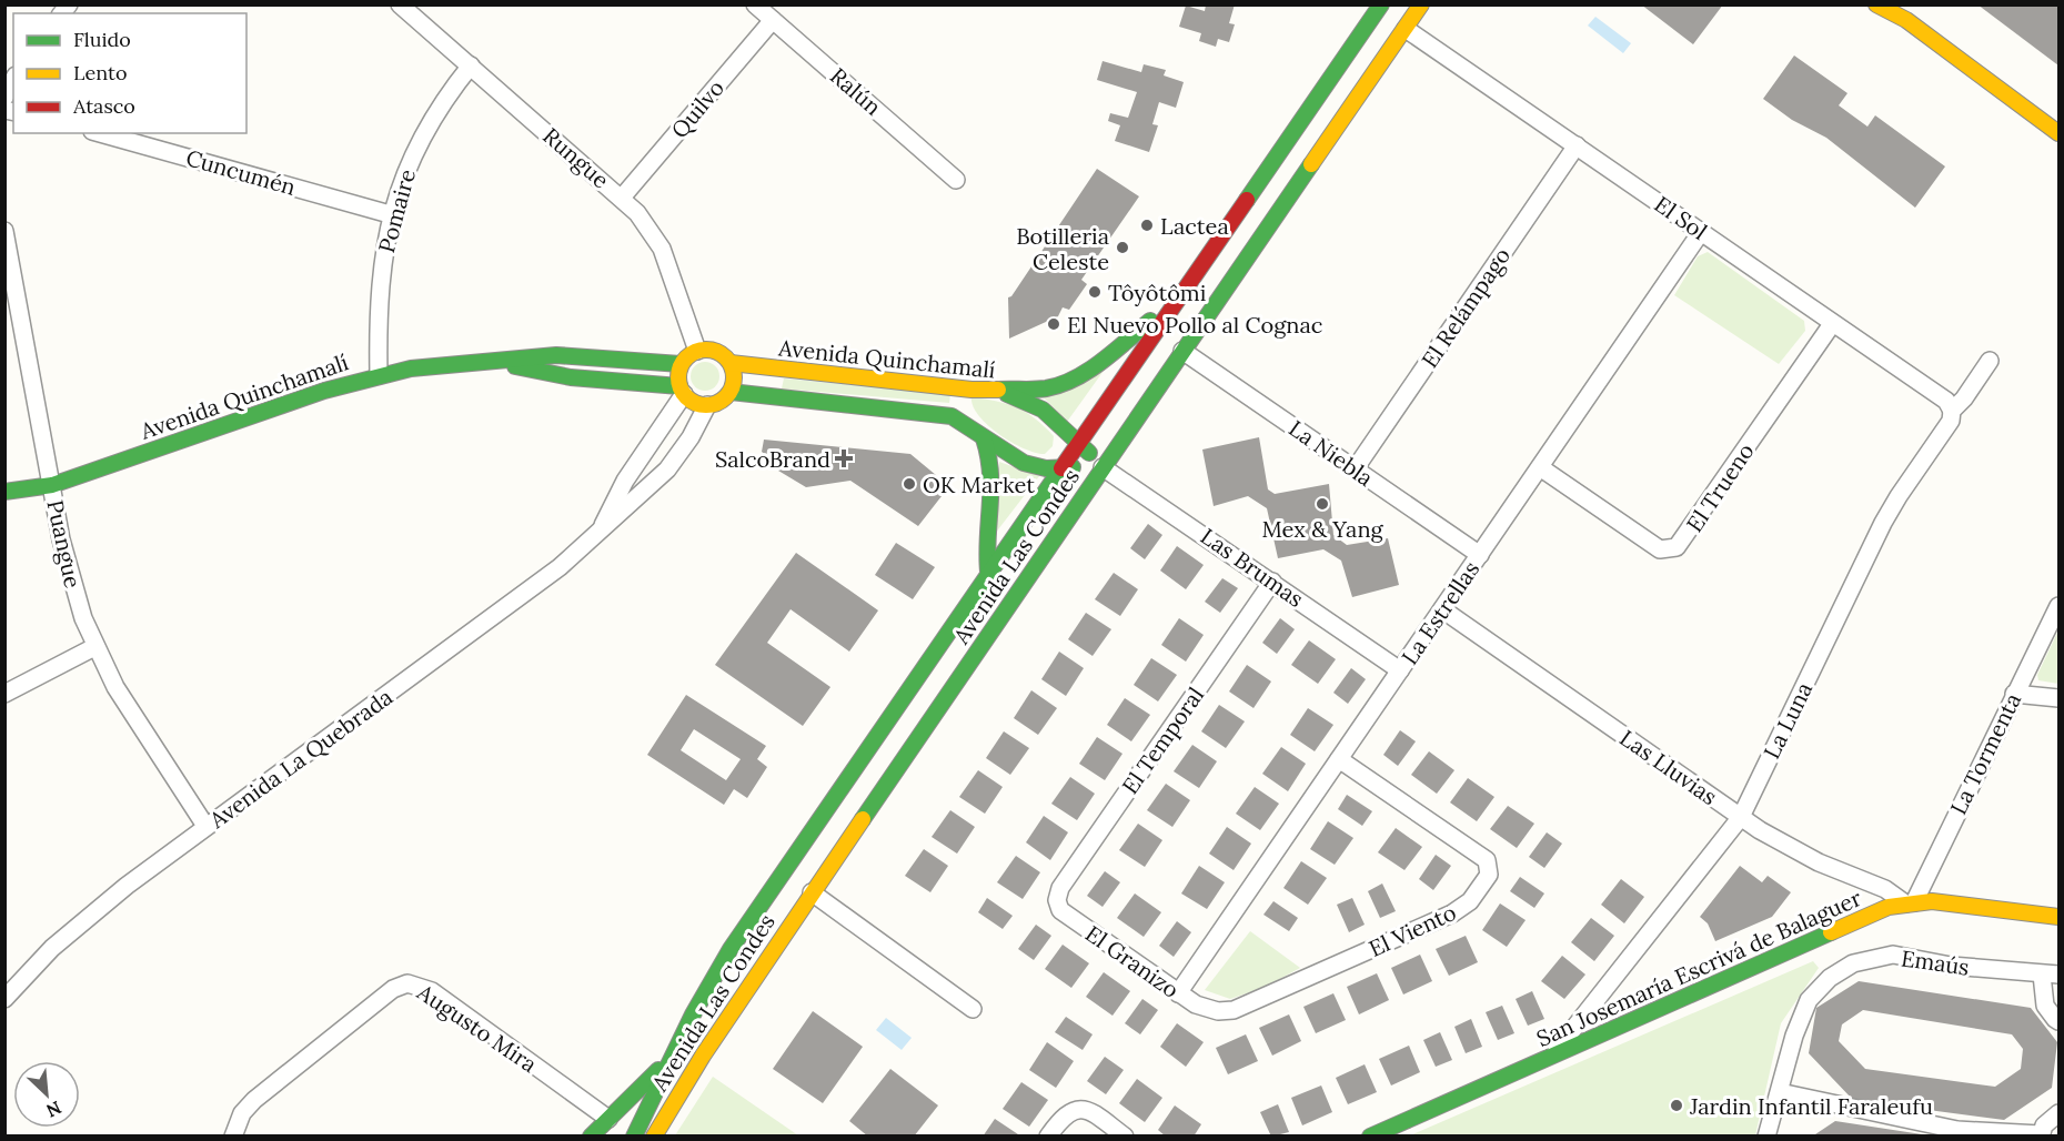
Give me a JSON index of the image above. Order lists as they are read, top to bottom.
{
  "streets": {
    "main road": ["Avenida Quinchamalí", "Avenida Las Condes", "San Josemaría Escrivá de Balaguer"],
    "street": [
      "Ralún",
      "Quilvo",
      "Rungue",
      "Cuncumén",
      "Pomaire",
      "El Sol",
      "El Relámpago",
      "La Niebla",
      "El Trueno",
      "Puangue",
      "Las Brumas",
      "La Estrellas",
      "La Luna",
      "El Temporal",
      "La Tormenta",
      "Avenida La Quebrada",
      "Las Lluvias",
      "El Viento",
      "El Granizo",
      "Emaús",
      "Augusto Mira"
    ]
  },
  "crossings": [
    ["Ralún", "Quilvo"],
    ["Quilvo", "Rungue"],
    ["Rungue", "Pomaire"],
    ["Rungue", "Avenida Quinchamalí"],
    ["Rungue", "Avenida La Quebrada"],
    ["Cuncumén", "Pomaire"],
    ["Pomaire", "Avenida Quinchamalí"],
    ["El Sol", "El Relámpago"],
    ["El Sol", "El Trueno"],
    ["El Sol", "Avenida Las Condes"],
    ["El Sol", "La Estrellas"],
    ["El Sol", "La Luna"],
    ["El Relámpago", "La Niebla"],
    ["Avenida Quinchamalí", "Puangue"],
    ["Avenida Quinchamalí", "Avenida Las Condes"],
    ["Avenida Quinchamalí", "Las Brumas"],
    ["Avenida Quinchamalí", "Avenida La Quebrada"],
    ["La Niebla", "Avenida Las Condes"],
    ["La Niebla", "La Estrellas"],
    ["El Trueno", "La Estrellas"],
    ["Puangue", "Avenida La Quebrada"],
    ["Avenida Las Condes", "Las Brumas"],
    ["Las Brumas", "La Estrellas"],
    ["Las Brumas", "El Temporal"],
    ["La Estrellas", "Las Lluvias"],
    ["La Estrellas", "El Viento"],
    ["La Estrellas", "El Granizo"],
    ["La Luna", "Las Lluvias"],
    ["La Luna", "San Josemaría Escrivá de Balaguer"],
    ["El Temporal", "El Granizo"],
    ["La Tormenta", "Las Lluvias"],
    ["La Tormenta", "San Josemaría Escrivá de Balaguer"],
    ["Las Lluvias", "San Josemaría Escrivá de Balaguer"],
    ["El Viento", "El Granizo"]
  ],
  "places": {
    "other": [
      "Lactea",
      "Botilleria Celeste",
      "Tôyôtômi",
      "El Nuevo Pollo al Cognac",
      "OK Market",
      "Mex & Yang",
      "Jardin Infantil Faraleufu"
    ],
    "health": ["SalcoBrand"]
  },
  "legend": ["Fluido", "Lento", "Atasco"],
  "north": "bottom right"
}
